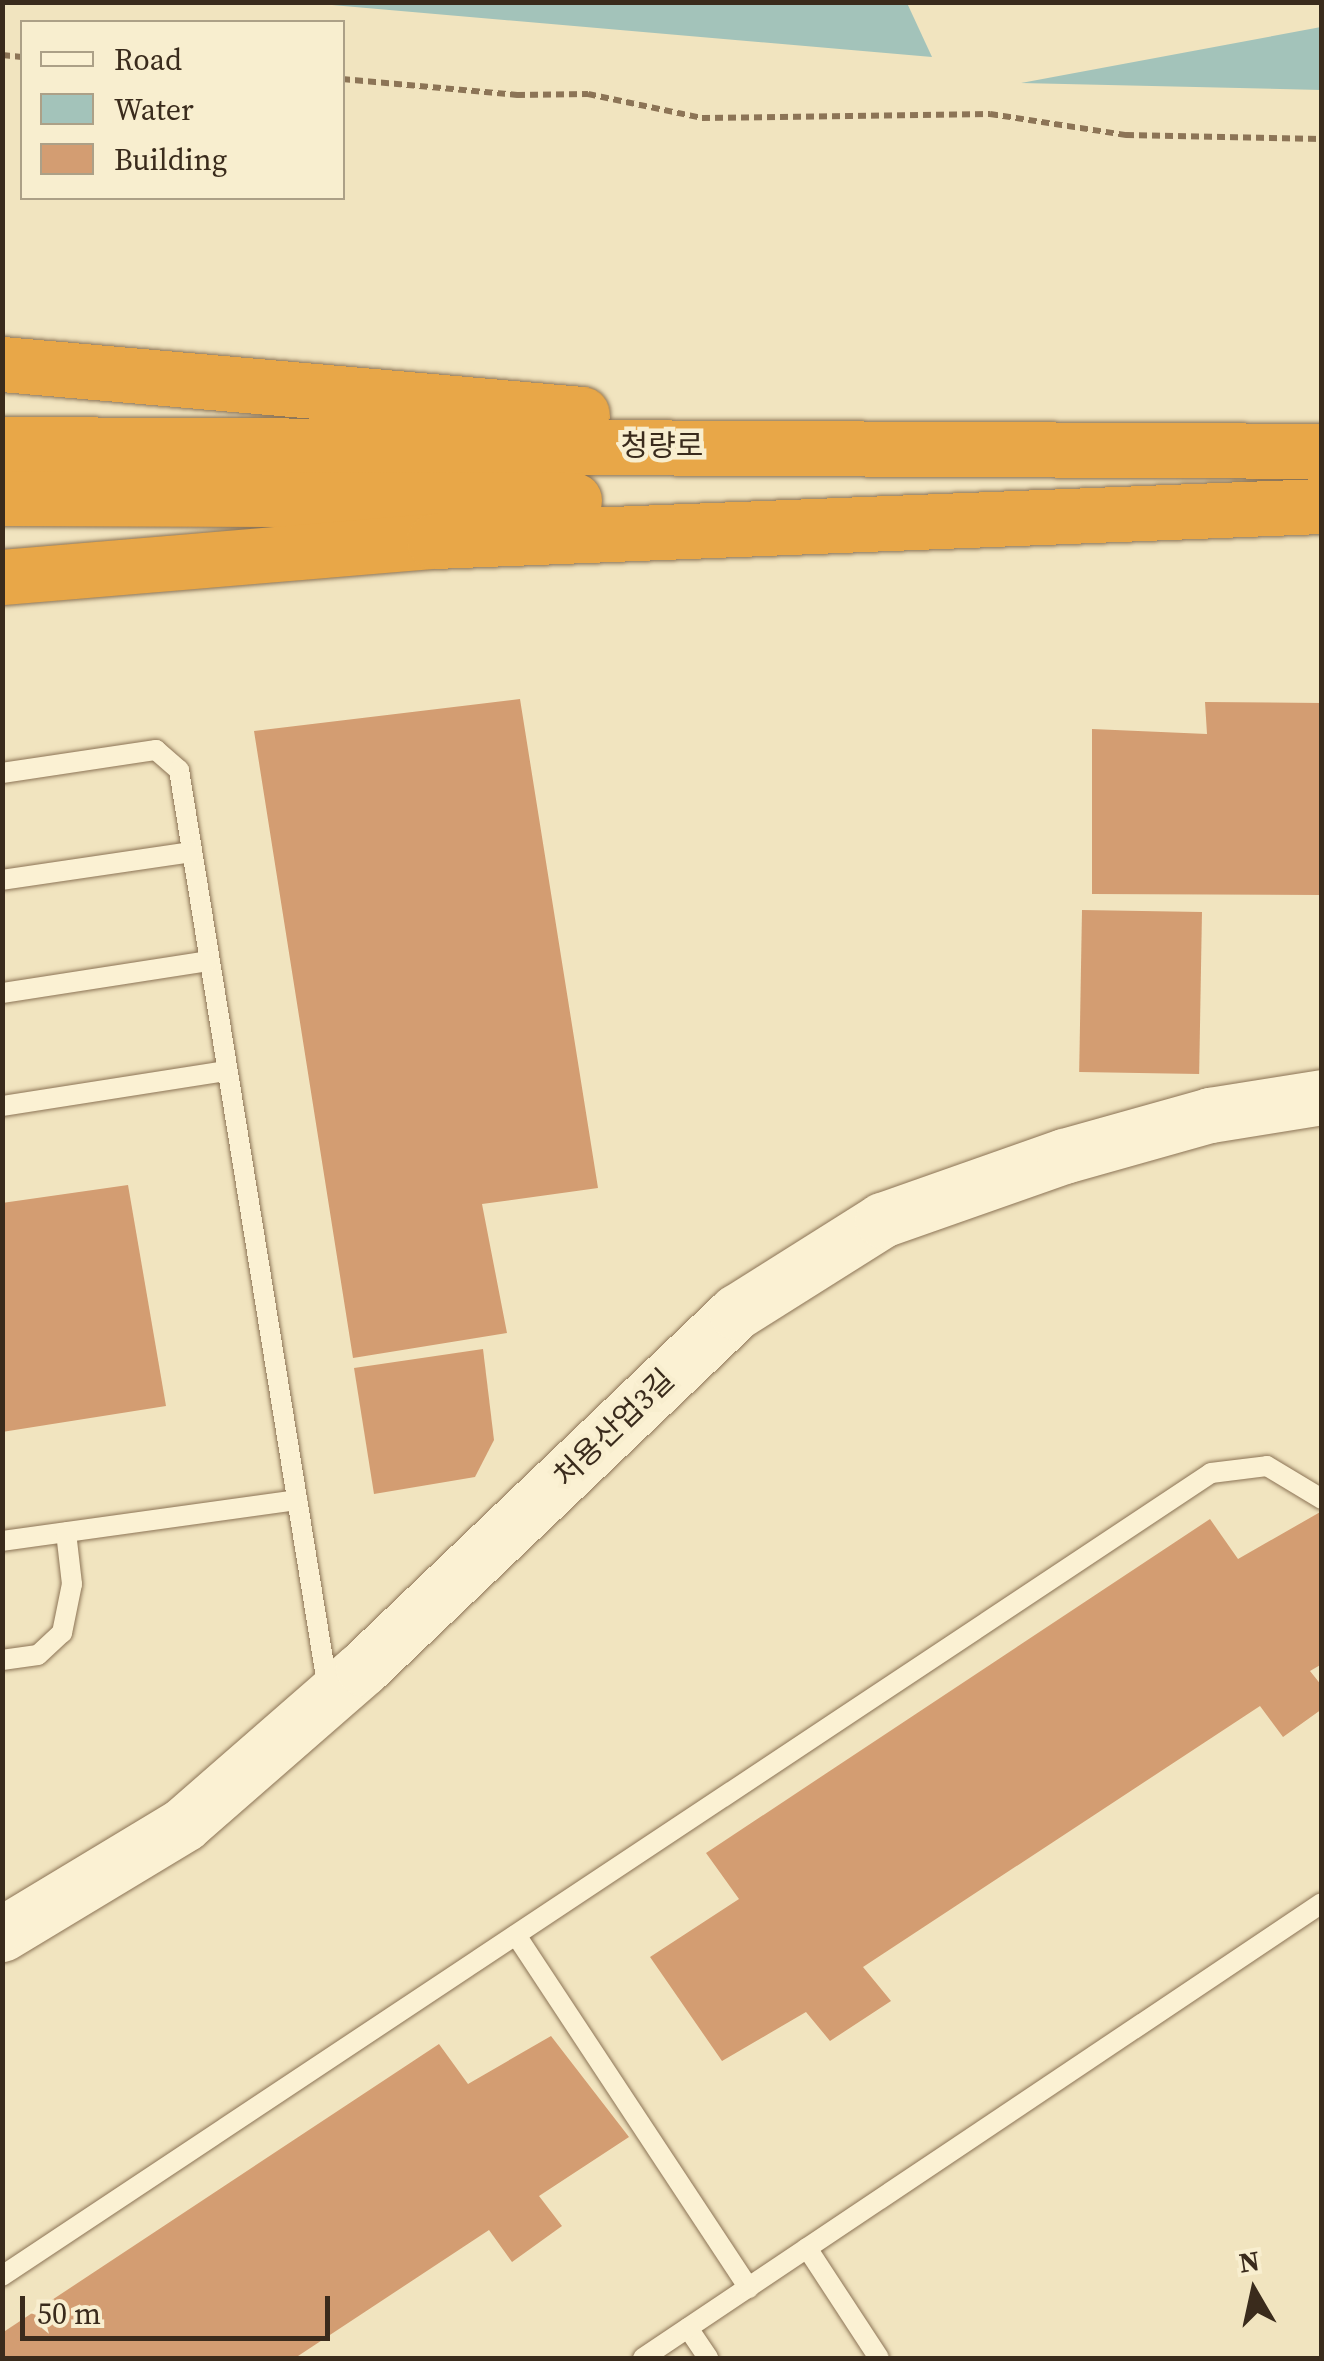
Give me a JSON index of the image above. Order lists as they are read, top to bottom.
{
  "streets": {
    "highway": ["청량로"],
    "street": ["처용산업3길"]
  },
  "legend": ["Road", "Water", "Building"],
  "scale_bar": "50 m",
  "north": "top"
}
